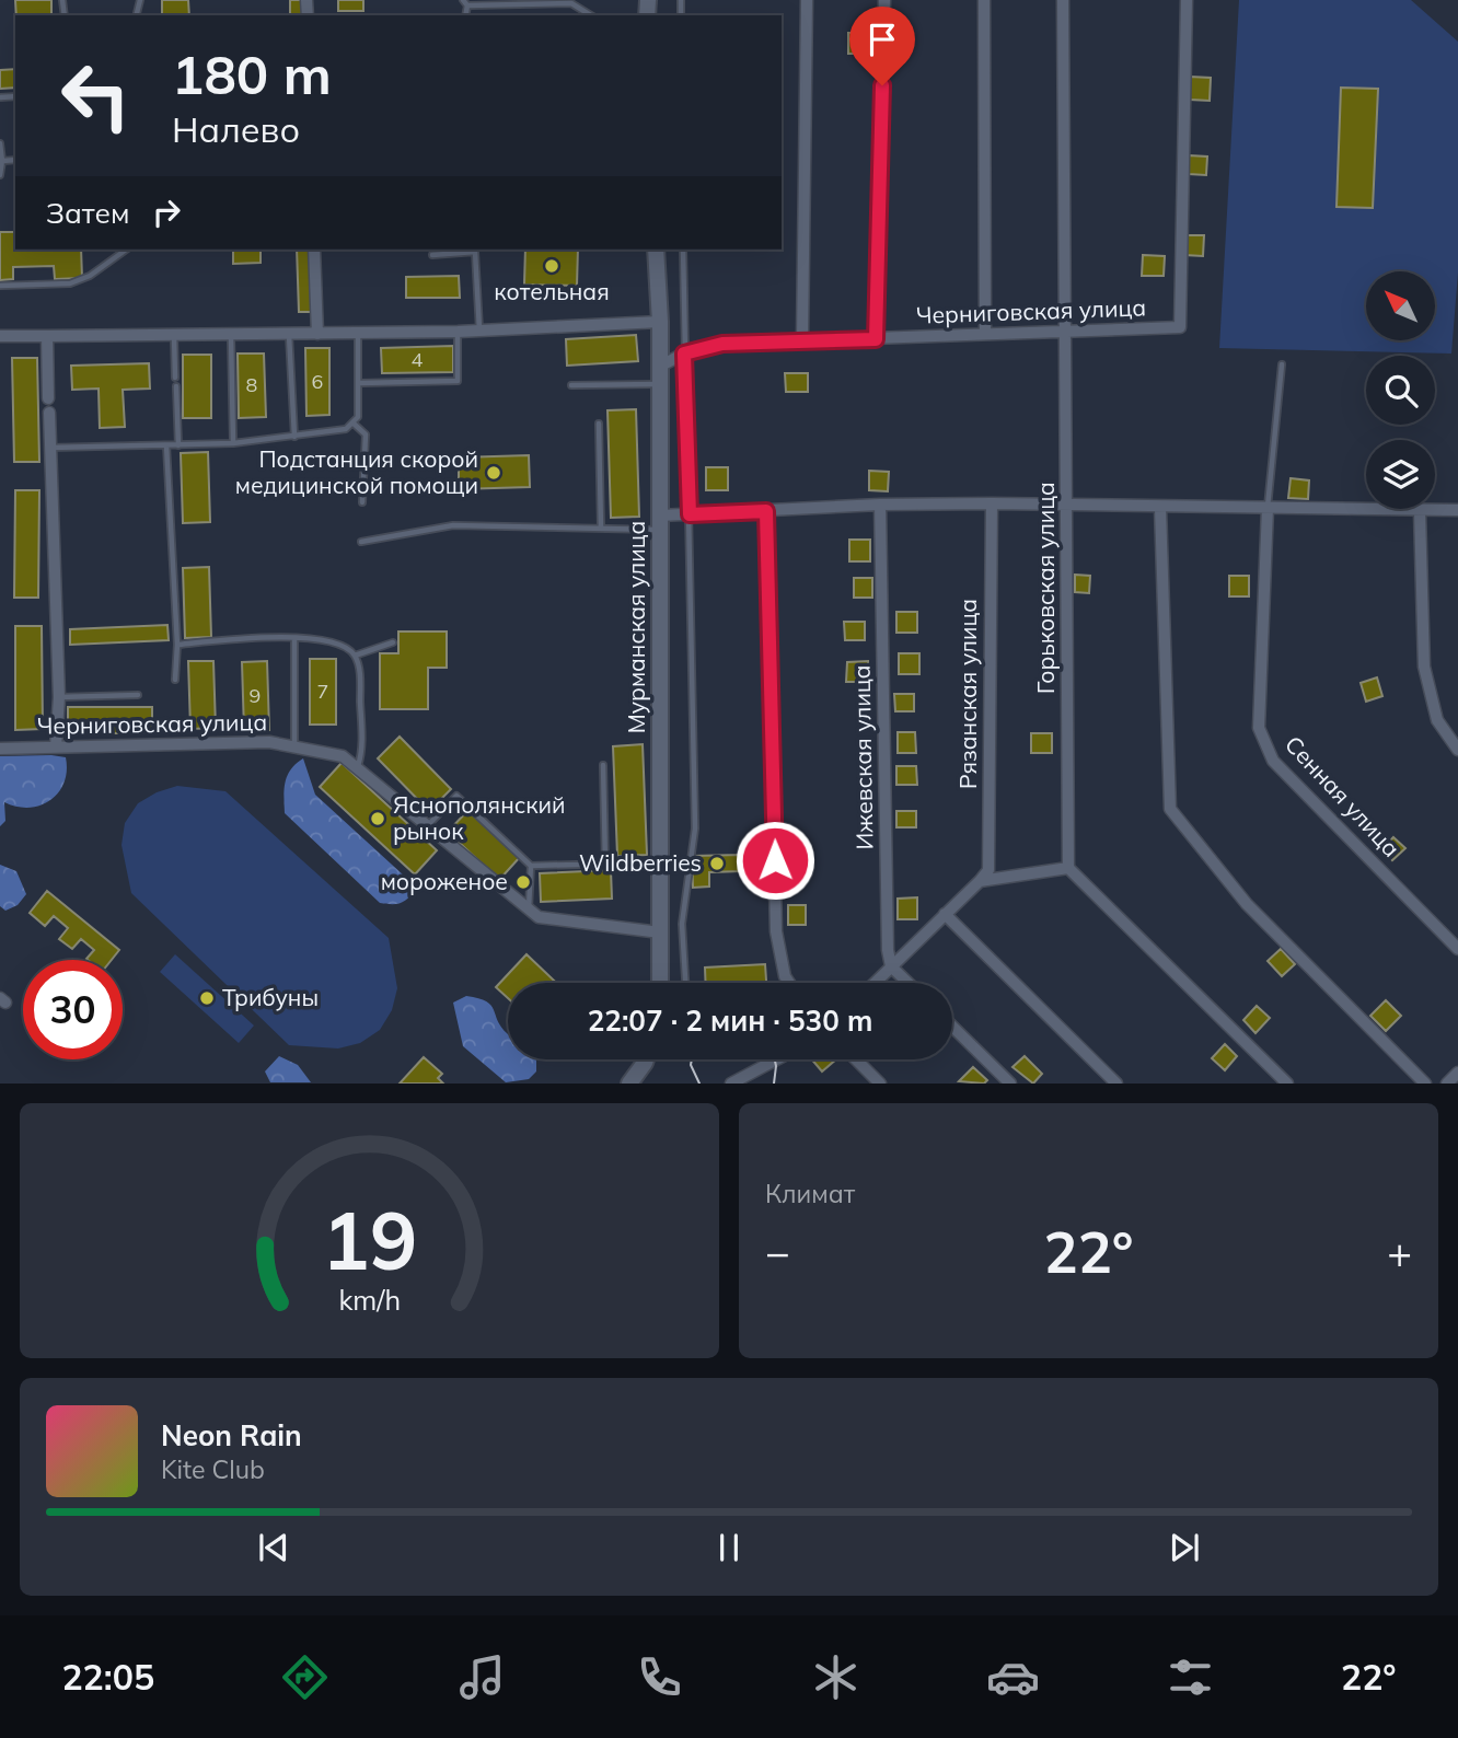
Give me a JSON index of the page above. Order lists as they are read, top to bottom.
{
  "streets": {
    "main road": ["Мурманская улица"],
    "street": [
      "Черниговская улица",
      "Горьковская улица",
      "Рязанская улица",
      "Ижевская улица",
      "Сенная улица"
    ]
  },
  "crossings": [
    ["Черниговская улица", "Горьковская улица"],
    ["Черниговская улица", "Мурманская улица"]
  ],
  "places": [
    "котельная",
    "Подстанция скорой медицинской помощи",
    "Яснополянский рынок",
    "Wildberries",
    "мороженое",
    "Трибуны"
  ],
  "house_numbers": [
    "4",
    "6",
    "8",
    "7",
    "9"
  ],
  "north": "top left",
  "page": {
    "turn": ["180 m", "Налево"],
    "then": "Затем",
    "limit": "30",
    "trip": "22:07 · 2 мин · 530 m",
    "tile": "Климат",
    "heat": ["−", "22°", "+"],
    "song": ["Neon Rain", "Kite Club"],
    "tabs": ["22:05", "22°"],
    "gauge": ["19", "km/h"]
  }
}
